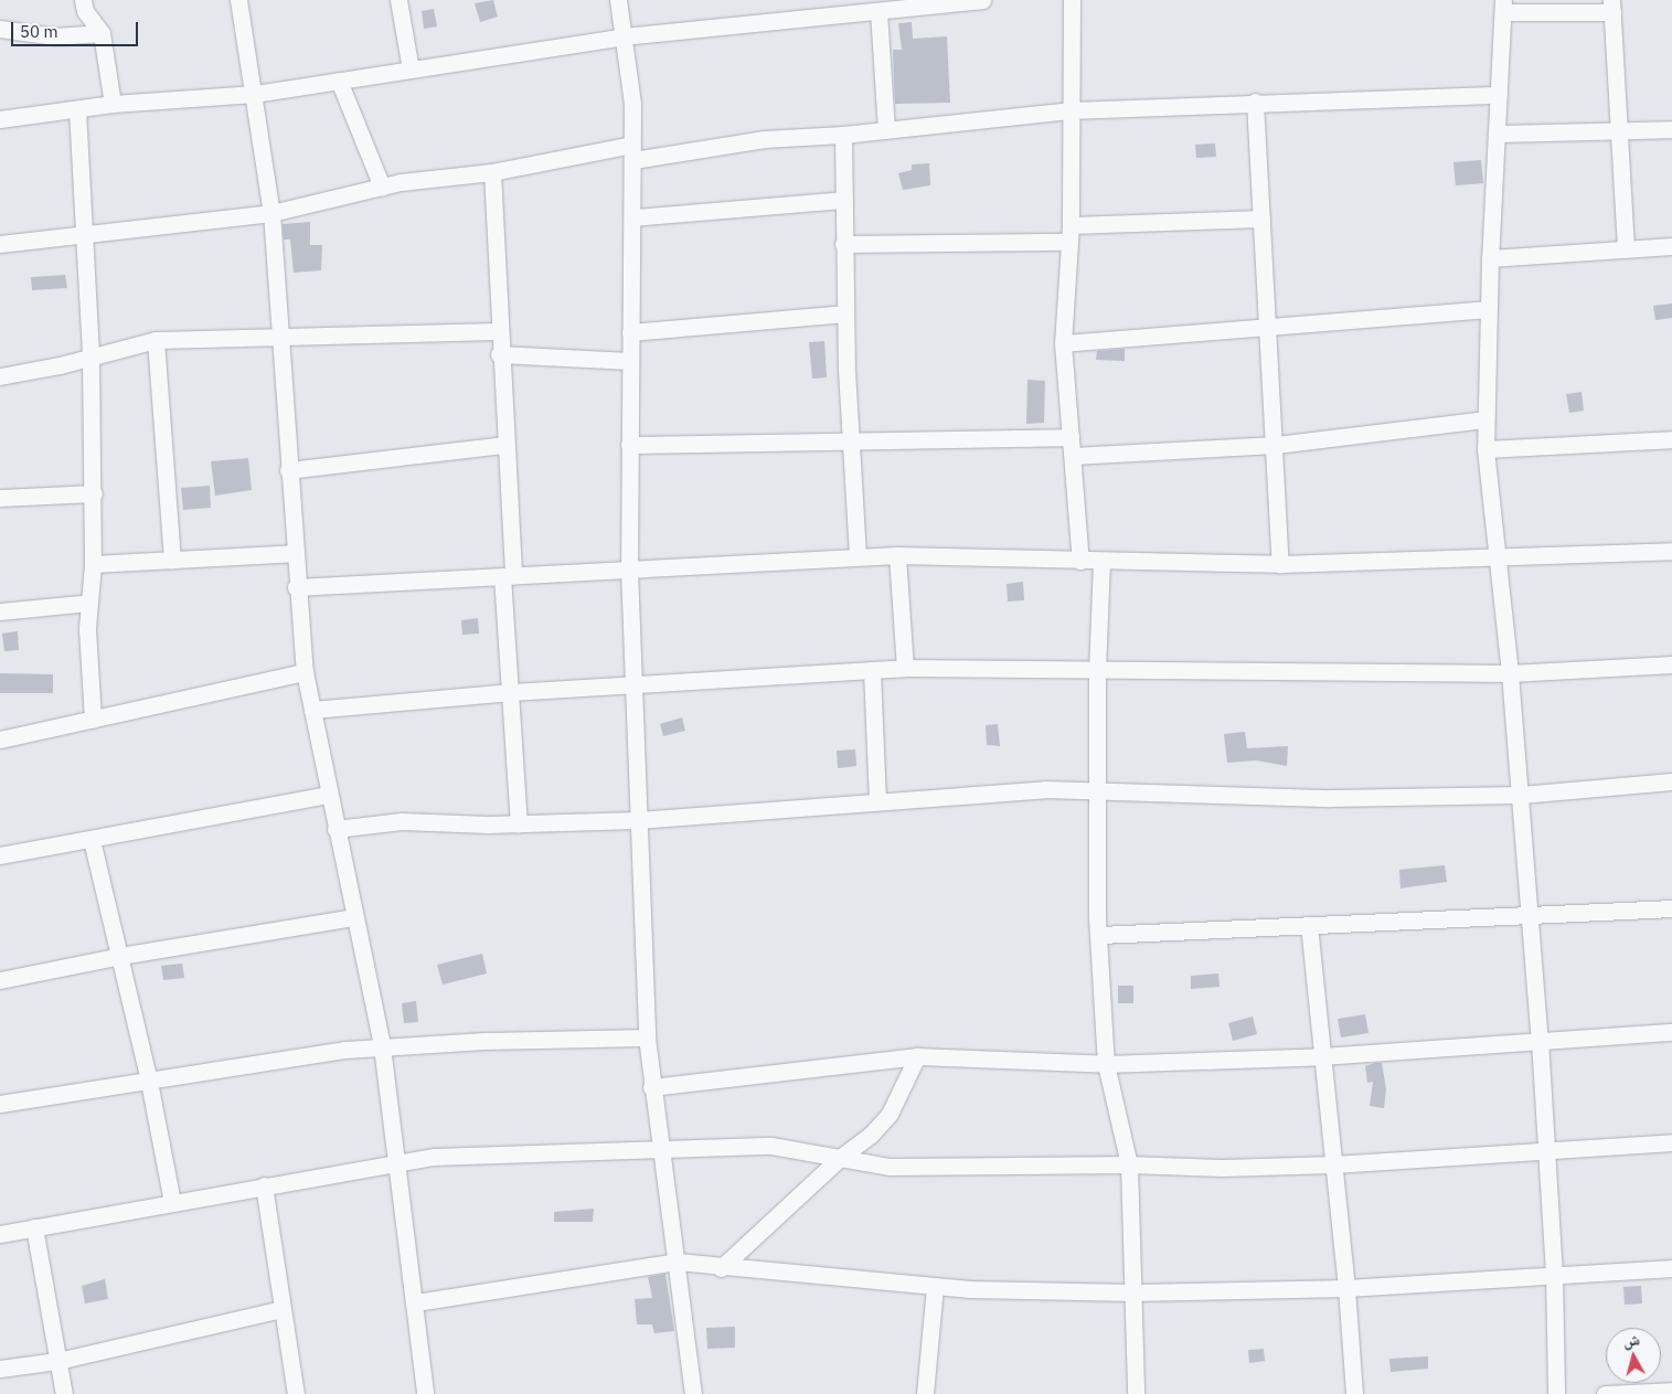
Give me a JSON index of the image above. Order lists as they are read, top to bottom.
{
  "scale_bar": "50 m",
  "north": "top"
}
